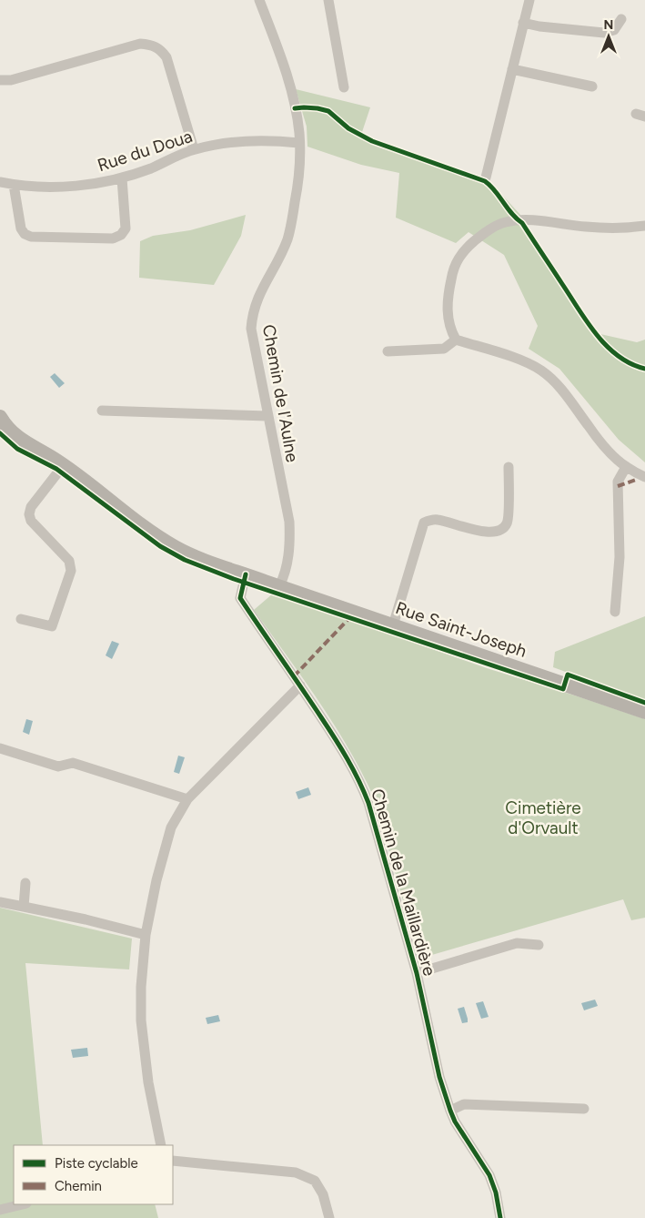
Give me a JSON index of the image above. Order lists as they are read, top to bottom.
{
  "streets": {
    "main road": ["Rue Saint-Joseph"],
    "street": ["Rue du Doua", "Chemin de l'Aulne", "Chemin de la Maillardière"]
  },
  "crossings": [
    ["Rue du Doua", "Chemin de l'Aulne"],
    ["Chemin de l'Aulne", "Rue Saint-Joseph"],
    ["Rue Saint-Joseph", "Chemin de la Maillardière"]
  ],
  "parks": ["Cimetière d'Orvault"],
  "legend": ["Piste cyclable", "Chemin"],
  "north": "top"
}
